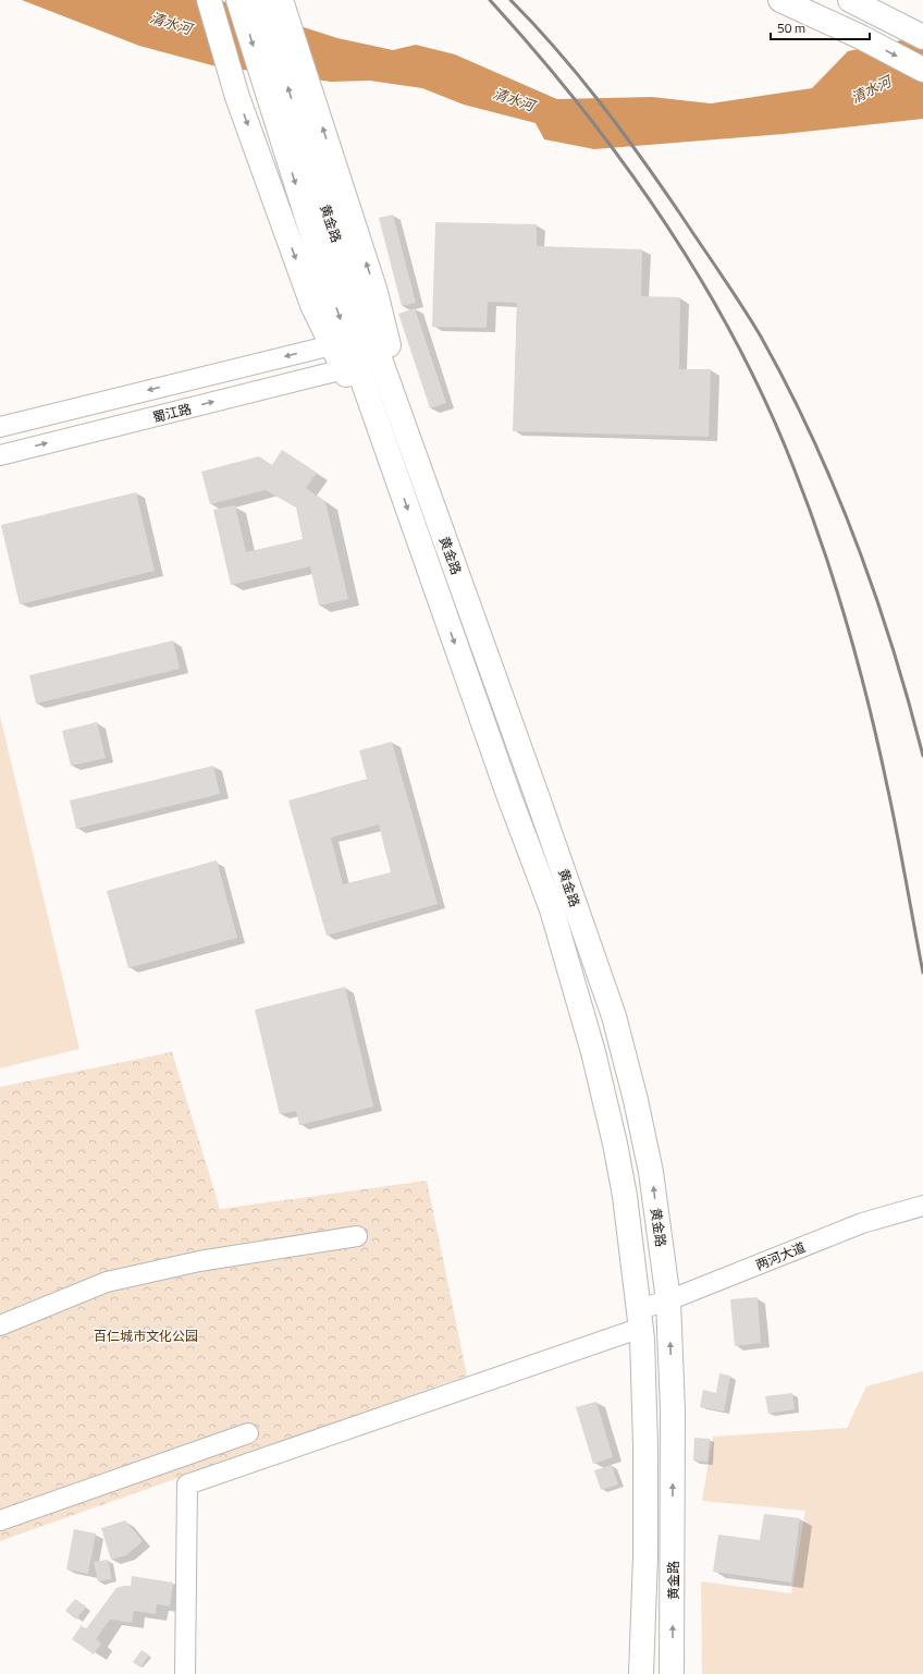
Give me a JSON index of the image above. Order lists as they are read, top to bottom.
{
  "streets": {
    "main road": ["黄金路"],
    "street": ["蜀江路", "两河大道"]
  },
  "crossings": [
    ["黄金路", "两河大道"]
  ],
  "water": ["清水河"],
  "parks": ["百仁城市文化公园"],
  "scale_bar": "50 m"
}
